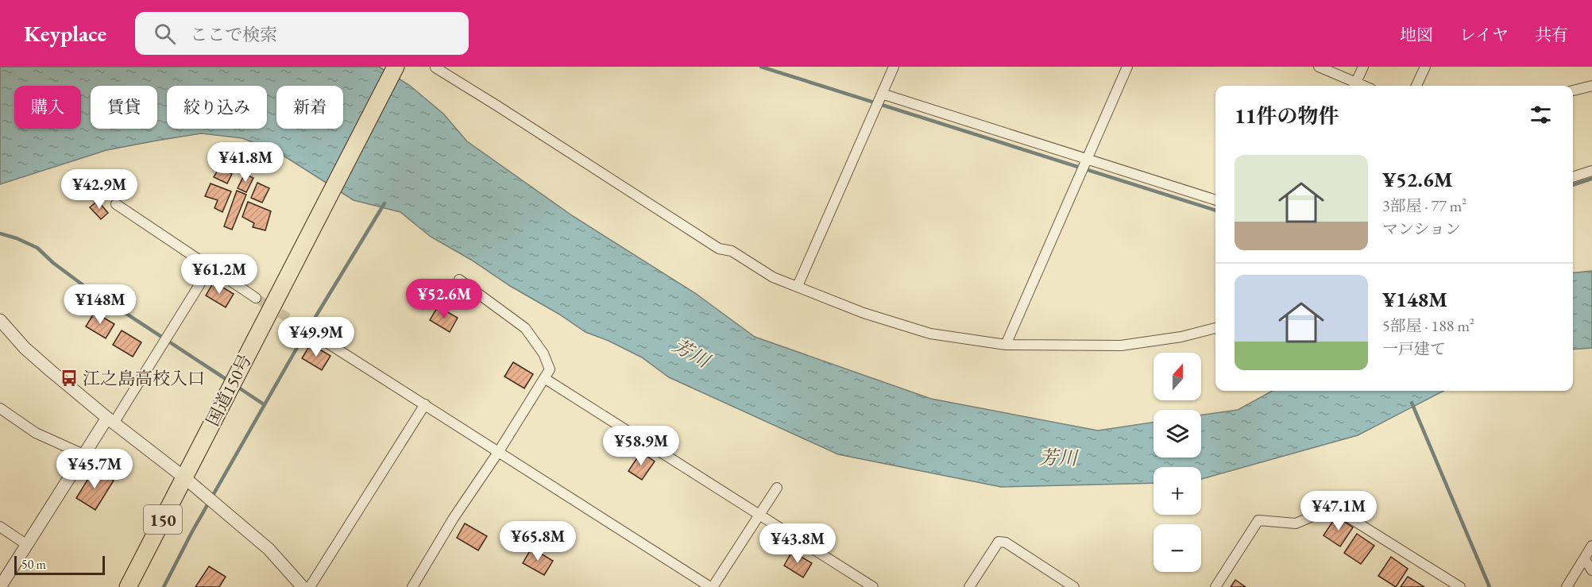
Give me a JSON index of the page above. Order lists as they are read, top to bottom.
{
  "streets": {
    "highway": ["国道150号", "150"]
  },
  "water": ["芳川"],
  "places": {
    "bus stop": ["江之島高校入口"]
  },
  "scale_bar": "50 m",
  "north": "top",
  "page": {
    "header": "Keyplace",
    "search": "ここで検索",
    "nav": ["地図", "レイヤ", "共有"],
    "chip": [
      "購入",
      "賃貸",
      "絞り込み",
      "新着"
    ],
    "heading": "11件の物件",
    "price": [
      "¥41.8M",
      "¥42.9M",
      "¥61.2M",
      "¥52.6M",
      "¥148M",
      "¥49.9M",
      "¥58.9M",
      "¥45.7M",
      "¥47.1M",
      "¥65.8M",
      "¥43.8M"
    ],
    "list": [
      {
        "name": "¥52.6M",
        "note": "3部屋 · 77 m² · マンション"
      },
      {
        "name": "¥148M",
        "note": "5部屋 · 188 m² · 一戸建て"
      }
    ],
    "map_buttons": ["+", "−"],
    "scale": "50 m"
  }
}
